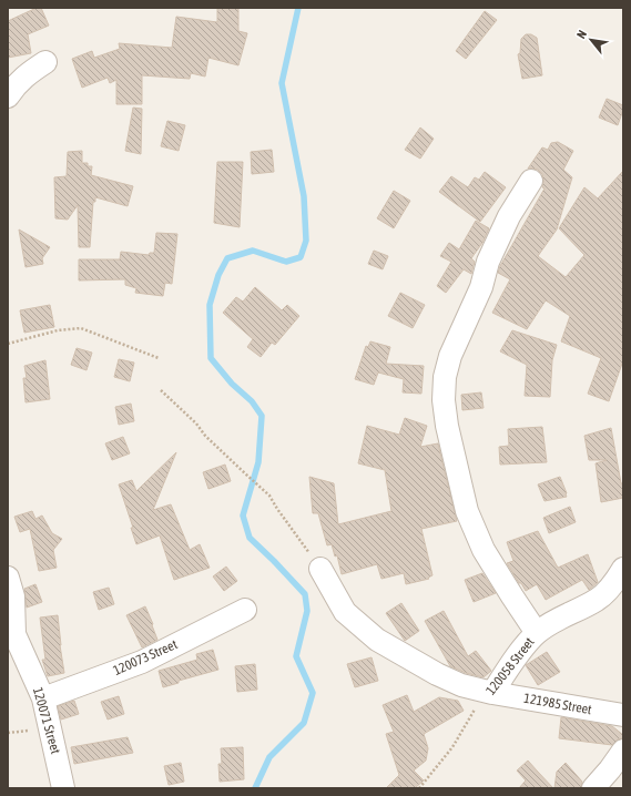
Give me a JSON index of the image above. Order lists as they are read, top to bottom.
{
  "streets": {
    "street": [
      "120073 Street",
      "120058 Street",
      "121985 Street",
      "120071 Street"
    ]
  },
  "crossings": [
    ["120073 Street", "120071 Street"],
    ["120058 Street", "121985 Street"]
  ],
  "north": "top left"
}
